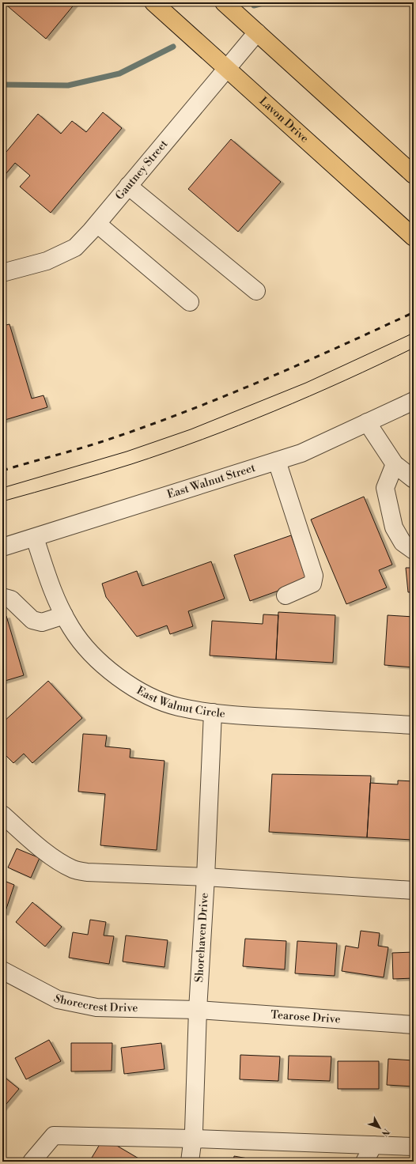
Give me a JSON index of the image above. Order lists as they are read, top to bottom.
{
  "streets": {
    "main road": ["Lavon Drive"],
    "street": [
      "Gautney Street",
      "East Walnut Street",
      "East Walnut Circle",
      "Shorehaven Drive",
      "Shorecrest Drive",
      "Tearose Drive"
    ]
  },
  "crossings": [
    ["Lavon Drive", "Gautney Street"],
    ["East Walnut Street", "East Walnut Circle"],
    ["East Walnut Circle", "Shorehaven Drive"],
    ["Shorehaven Drive", "Shorecrest Drive"],
    ["Shorehaven Drive", "Tearose Drive"],
    ["Shorecrest Drive", "Tearose Drive"]
  ],
  "north": "bottom right"
}
